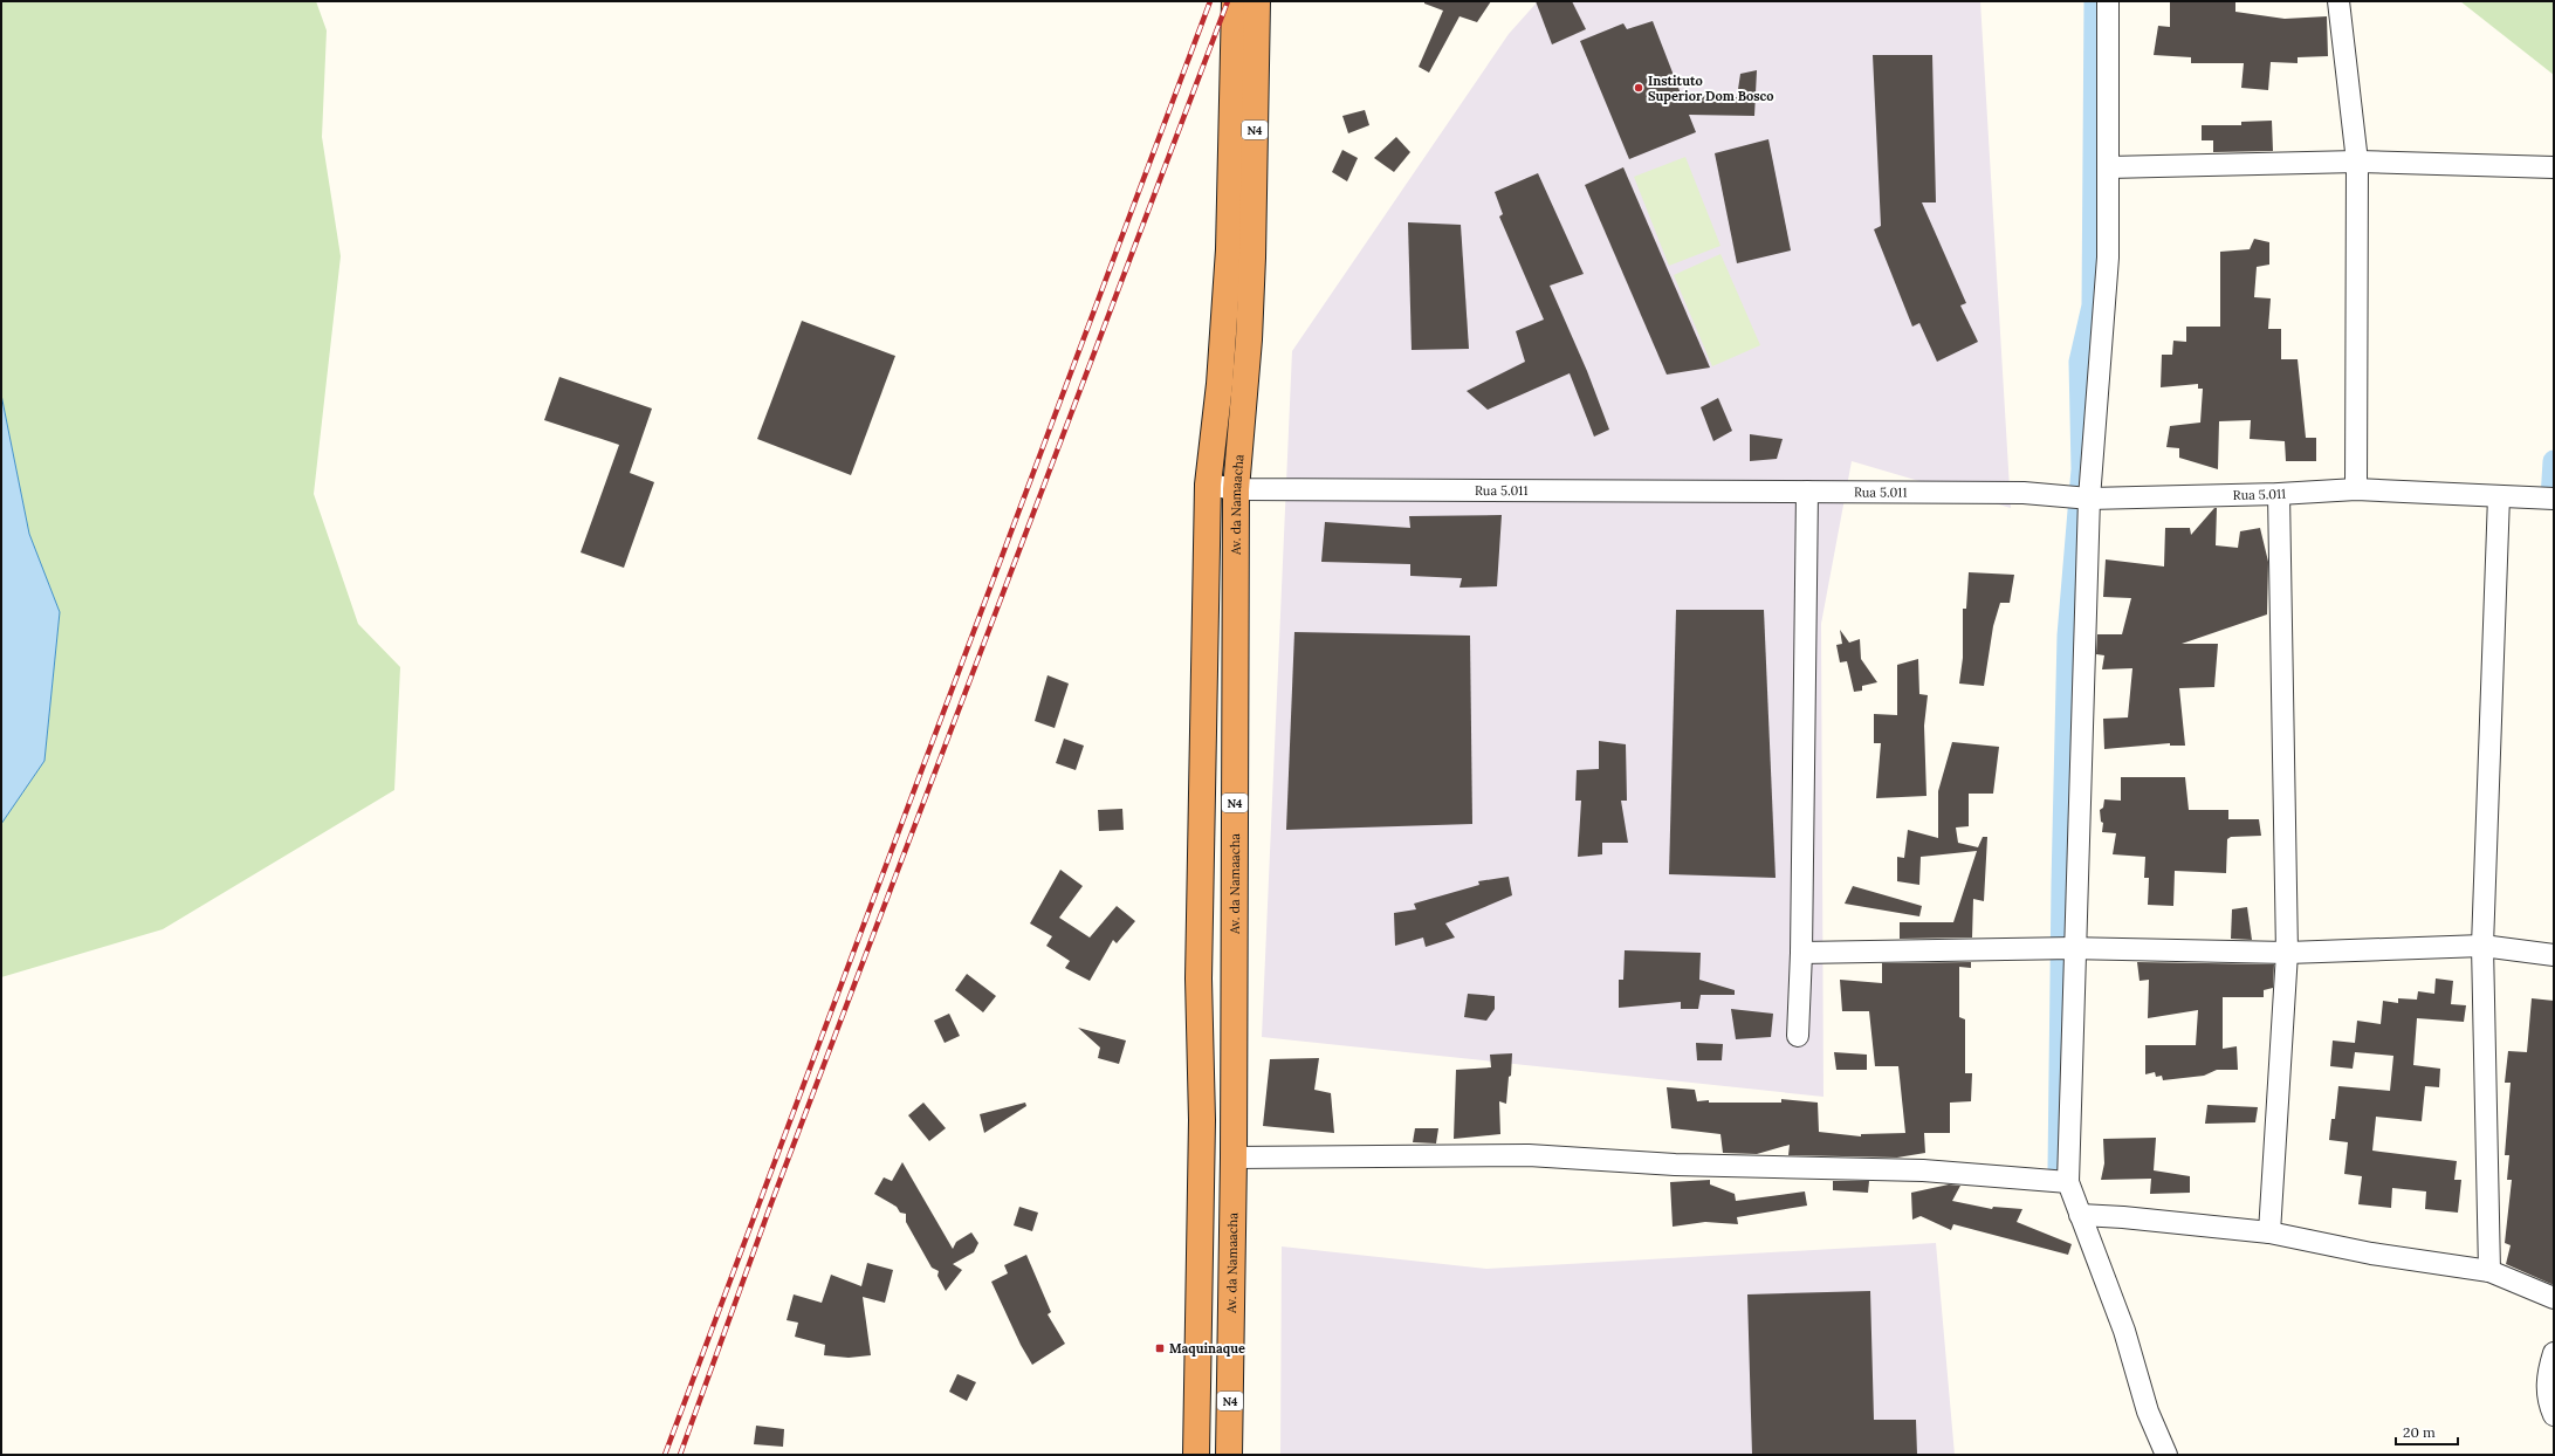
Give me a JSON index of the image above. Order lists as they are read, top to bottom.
{
  "streets": {
    "highway": ["N4", "Av. da Namaacha"],
    "street": ["Rua 5.011"]
  },
  "crossings": [
    ["N4", "Rua 5.011"],
    ["Rua 5.011", "Av. da Namaacha"]
  ],
  "places": {
    "other": ["Instituto Superior Dom Bosco"],
    "transit": ["Maquinaque"]
  },
  "scale_bar": "20 m"
}
